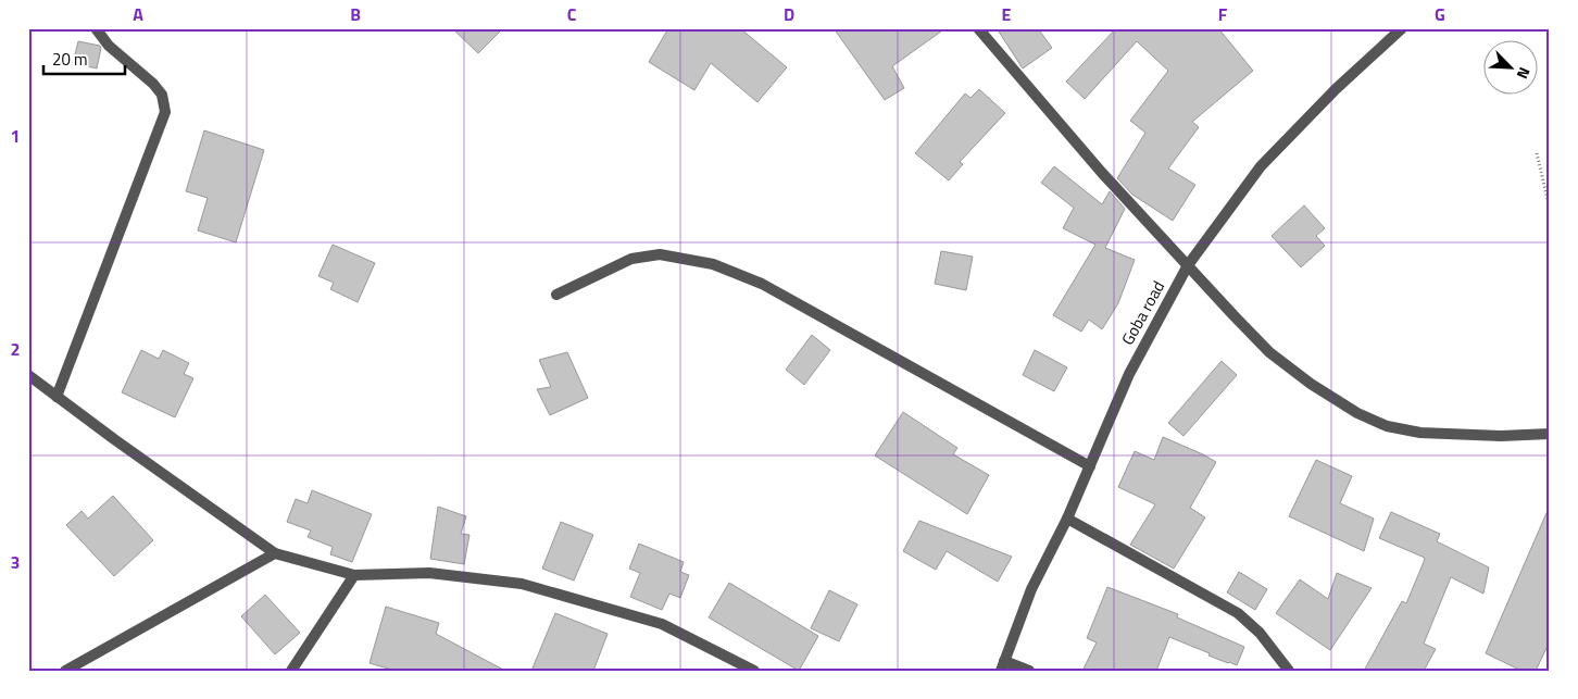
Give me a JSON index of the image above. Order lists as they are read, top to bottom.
{
  "streets": {
    "street": ["Goba road"]
  },
  "scale_bar": "20 m",
  "north": "bottom right",
  "grid": {
    "columns": [
      "A",
      "B",
      "C",
      "D",
      "E",
      "F",
      "G"
    ],
    "rows": ["1", "2", "3"]
  }
}
